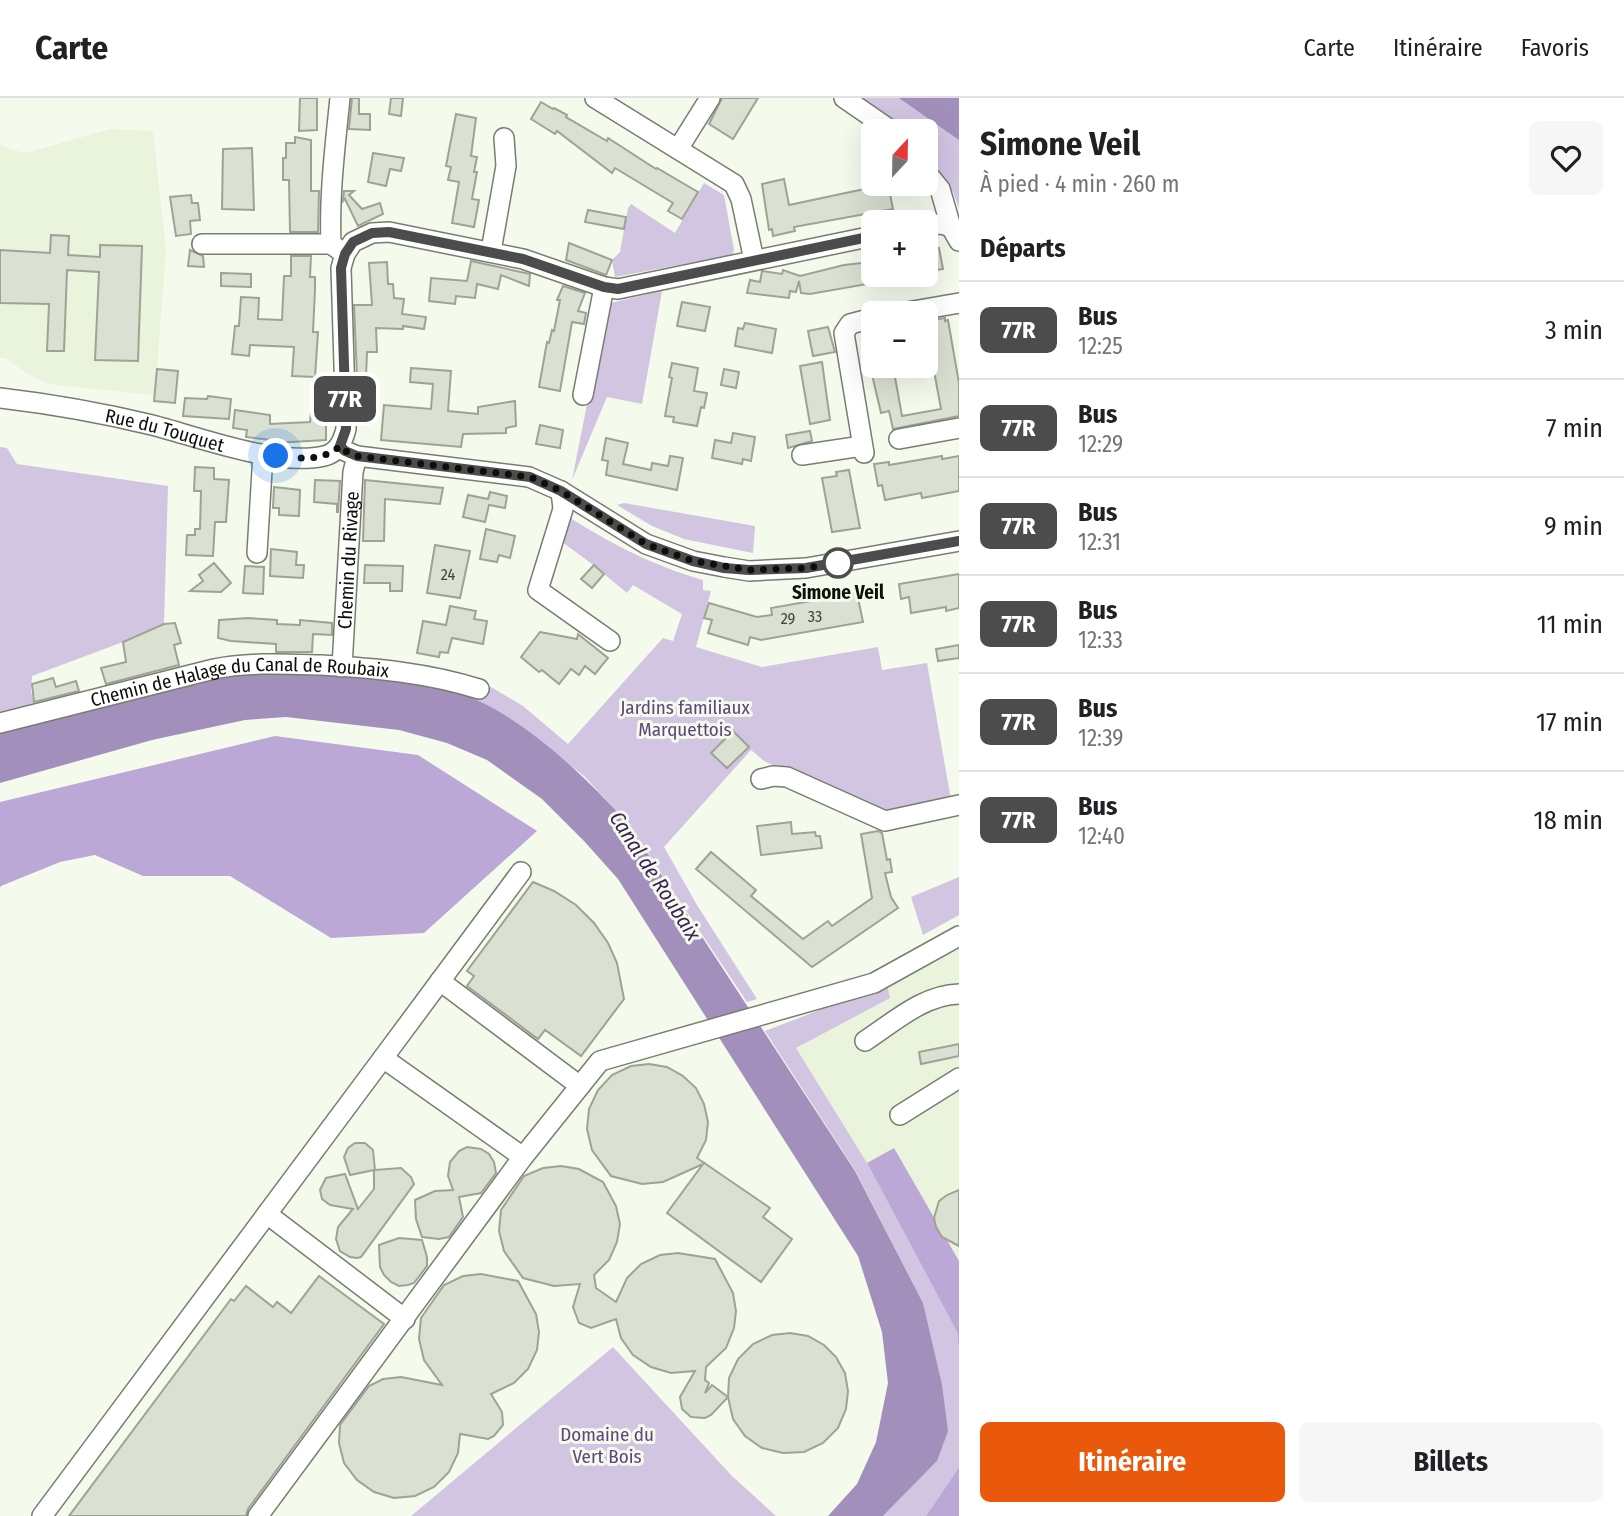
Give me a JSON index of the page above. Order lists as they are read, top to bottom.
{
  "streets": {
    "street": ["Rue du Touquet", "Chemin du Rivage", "Chemin de Halage du Canal de Roubaix"]
  },
  "crossings": [
    ["Chemin du Rivage", "Chemin de Halage du Canal de Roubaix"]
  ],
  "water": ["Canal de Roubaix"],
  "parks": ["Jardins familiaux Marquettois", "Domaine du Vert Bois"],
  "places": ["Simone Veil"],
  "lines": ["bus line 77R"],
  "house_numbers": ["24", "33", "29"],
  "north": "top",
  "page": {
    "header": "Carte",
    "nav": ["Carte", "Itinéraire", "Favoris"],
    "on_map": "77R",
    "heading": [
      ["Simone Veil", "À pied · 4 min · 260 m"],
      "Départs"
    ],
    "map_buttons": ["+", "−"],
    "list": [
      {
        "mark": "77R",
        "name": "Bus",
        "note": "12:25",
        "value": "3 min"
      },
      {
        "mark": "77R",
        "name": "Bus",
        "note": "12:29",
        "value": "7 min"
      },
      {
        "mark": "77R",
        "name": "Bus",
        "note": "12:31",
        "value": "9 min"
      },
      {
        "mark": "77R",
        "name": "Bus",
        "note": "12:33",
        "value": "11 min"
      },
      {
        "mark": "77R",
        "name": "Bus",
        "note": "12:39",
        "value": "17 min"
      },
      {
        "mark": "77R",
        "name": "Bus",
        "note": "12:40",
        "value": "18 min"
      }
    ],
    "buttons": ["Itinéraire", "Billets"]
  }
}
